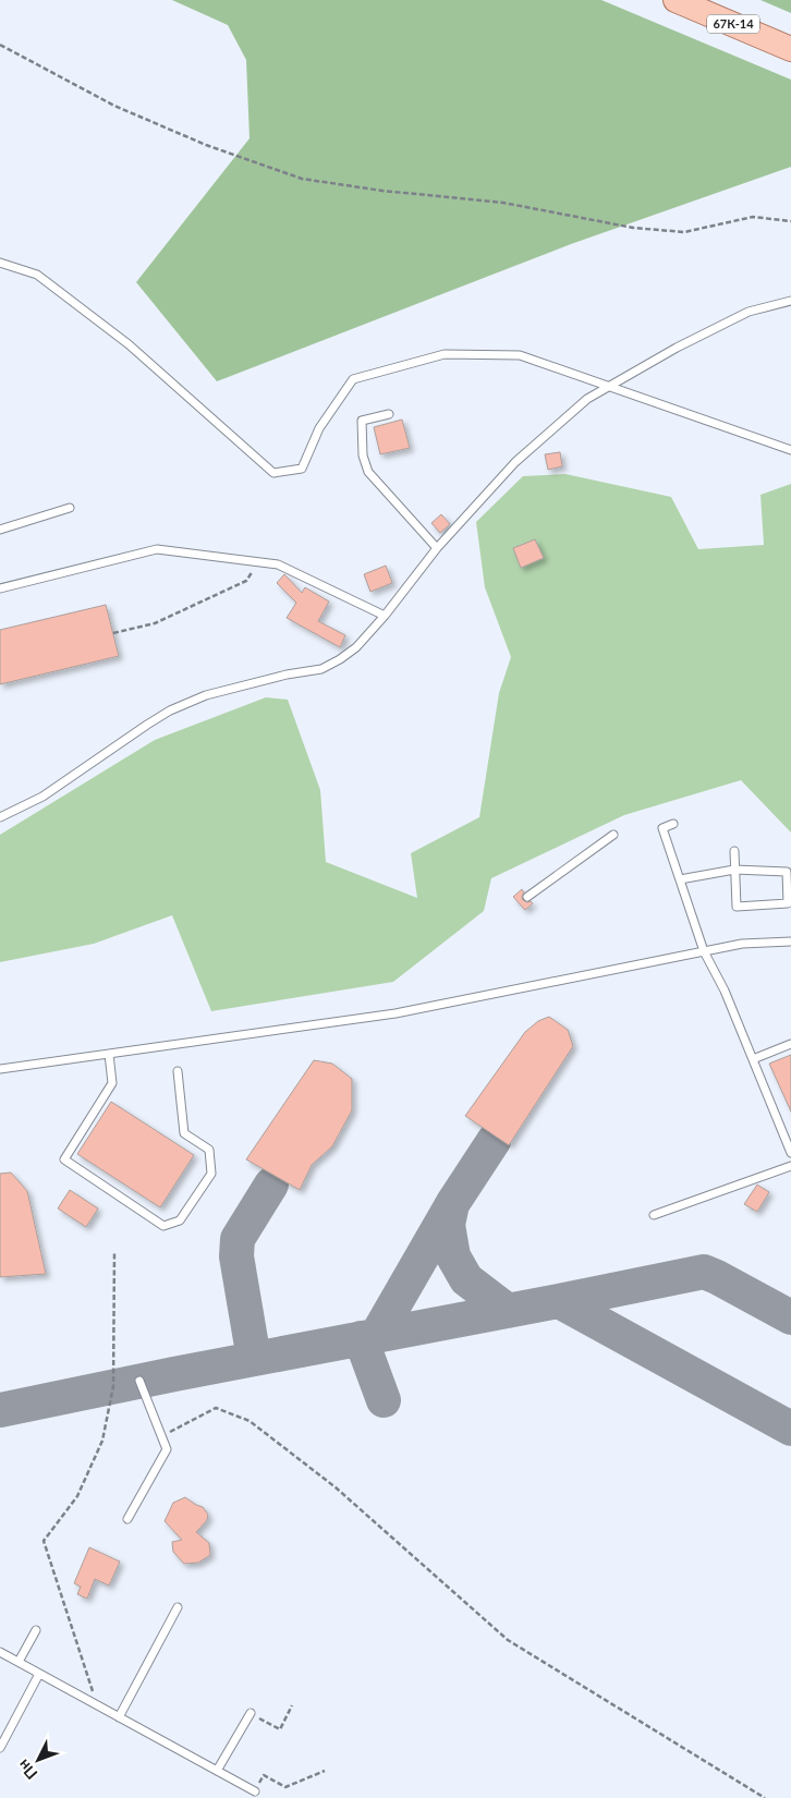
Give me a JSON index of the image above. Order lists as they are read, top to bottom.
{
  "streets": {
    "main road": ["67К-14"]
  },
  "north": "bottom left"
}
